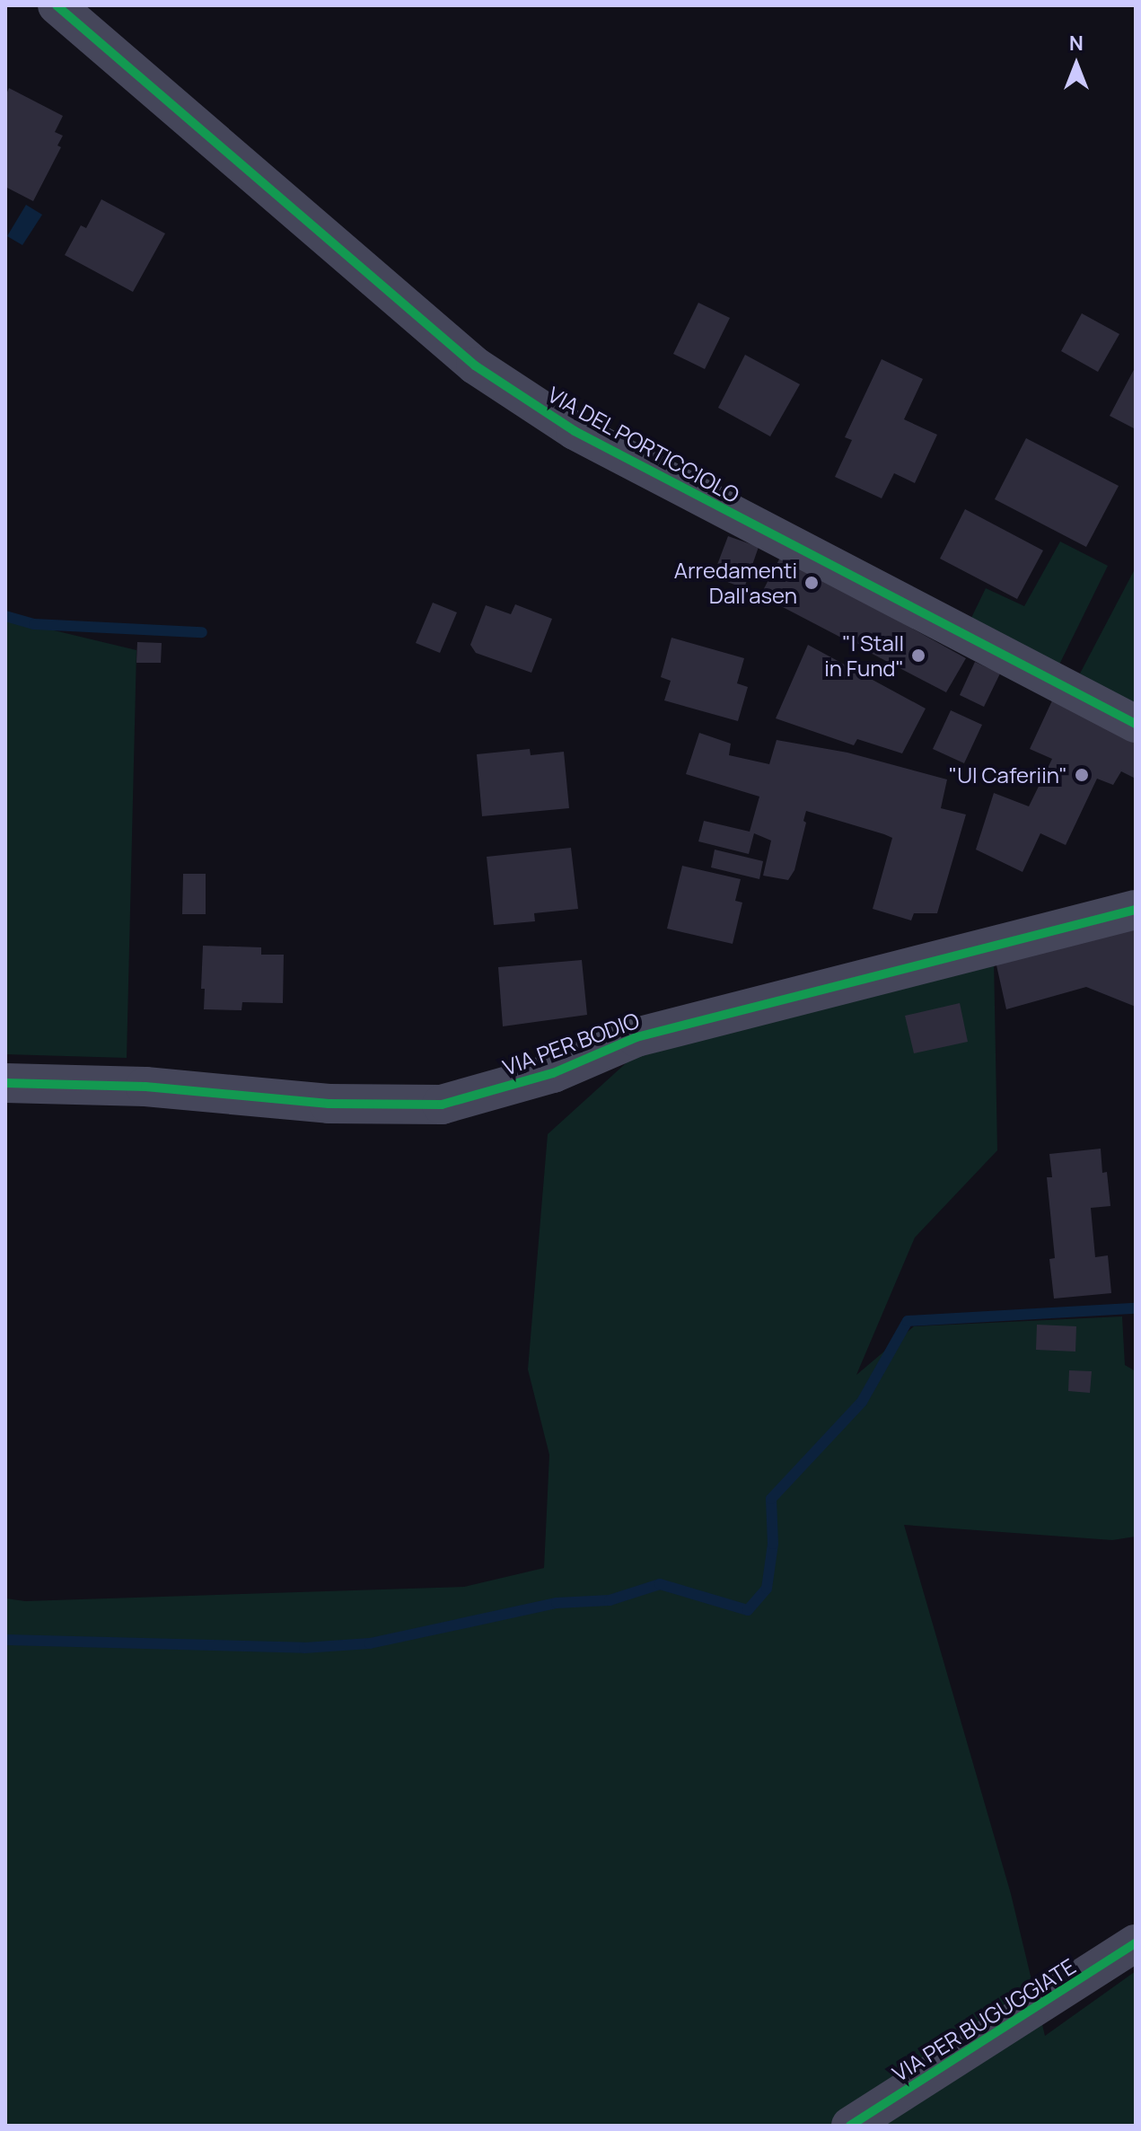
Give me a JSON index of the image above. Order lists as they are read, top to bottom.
{
  "streets": {
    "street": ["VIA DEL PORTICCIOLO", "VIA PER BODIO", "VIA PER BUGUGGIATE"]
  },
  "places": ["Arredamenti Dall'asen", "\"I Stall in Fund\"", "\"Ul Caferiin\""],
  "north": "top"
}
